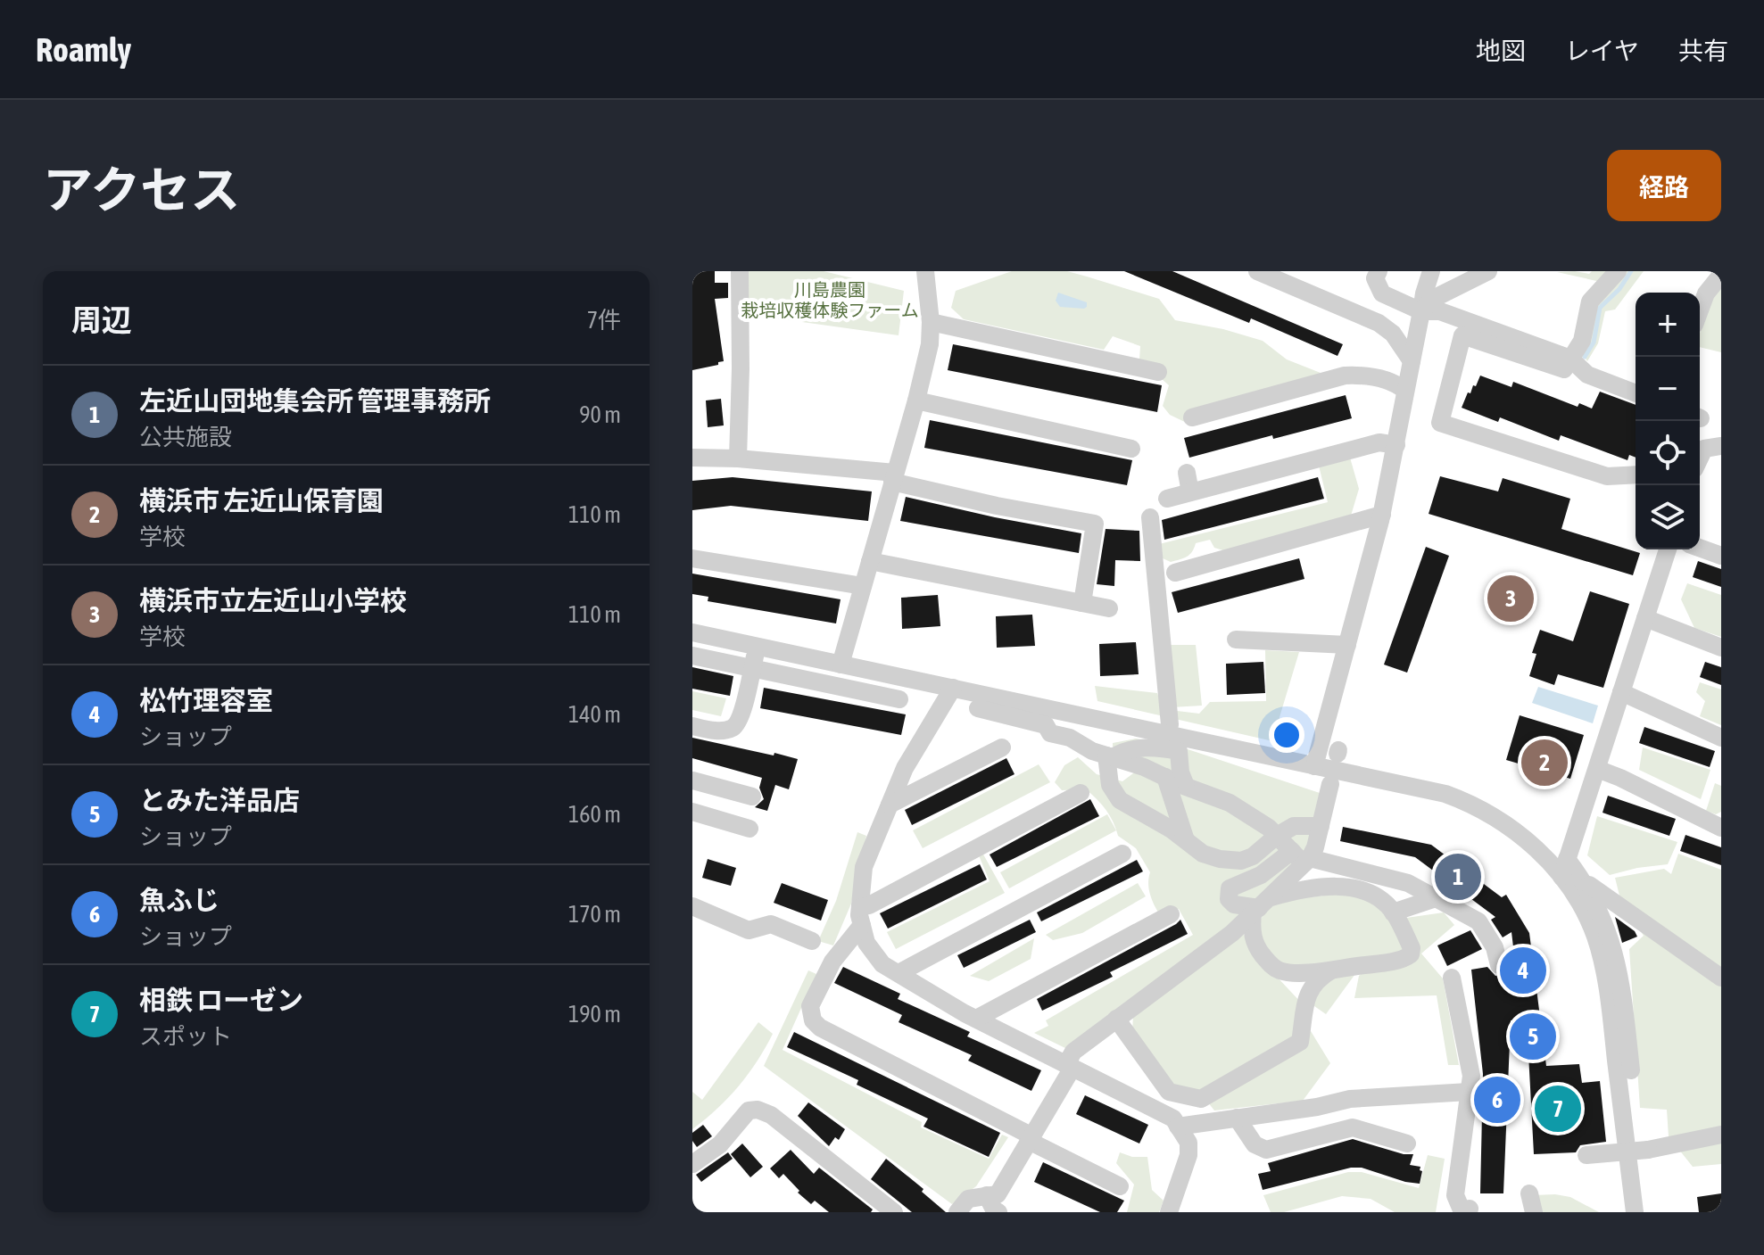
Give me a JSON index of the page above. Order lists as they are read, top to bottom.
{
  "parks": ["川島農園 栽培収穫体験ファーム"],
  "page": {
    "header": "Roamly",
    "nav": ["地図", "レイヤ", "共有"],
    "title": "アクセス",
    "buttons": "経路",
    "heading": ["周辺", "7件"],
    "map_buttons": ["+", "−"],
    "list": [
      {
        "mark": "1",
        "name": "左近山団地集会所 管理事務所",
        "note": "公共施設",
        "value": "90 m"
      },
      {
        "mark": "2",
        "name": "横浜市 左近山保育園",
        "note": "学校",
        "value": "110 m"
      },
      {
        "mark": "3",
        "name": "横浜市立左近山小学校",
        "note": "学校",
        "value": "110 m"
      },
      {
        "mark": "4",
        "name": "松竹理容室",
        "note": "ショップ",
        "value": "140 m"
      },
      {
        "mark": "5",
        "name": "とみた洋品店",
        "note": "ショップ",
        "value": "160 m"
      },
      {
        "mark": "6",
        "name": "魚ふじ",
        "note": "ショップ",
        "value": "170 m"
      },
      {
        "mark": "7",
        "name": "相鉄 ローゼン",
        "note": "スポット",
        "value": "190 m"
      }
    ],
    "pins": [
      "3",
      "2",
      "1",
      "4",
      "5",
      "6",
      "7"
    ]
  }
}
